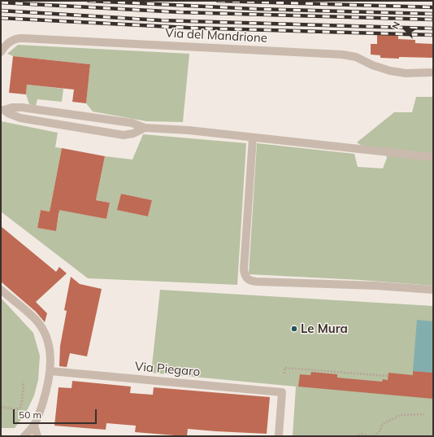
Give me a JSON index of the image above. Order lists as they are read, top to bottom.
{
  "streets": {
    "street": ["Via del Mandrione", "Via Piegaro"]
  },
  "places": ["Le Mura"],
  "scale_bar": "50 m",
  "north": "top left"
}
